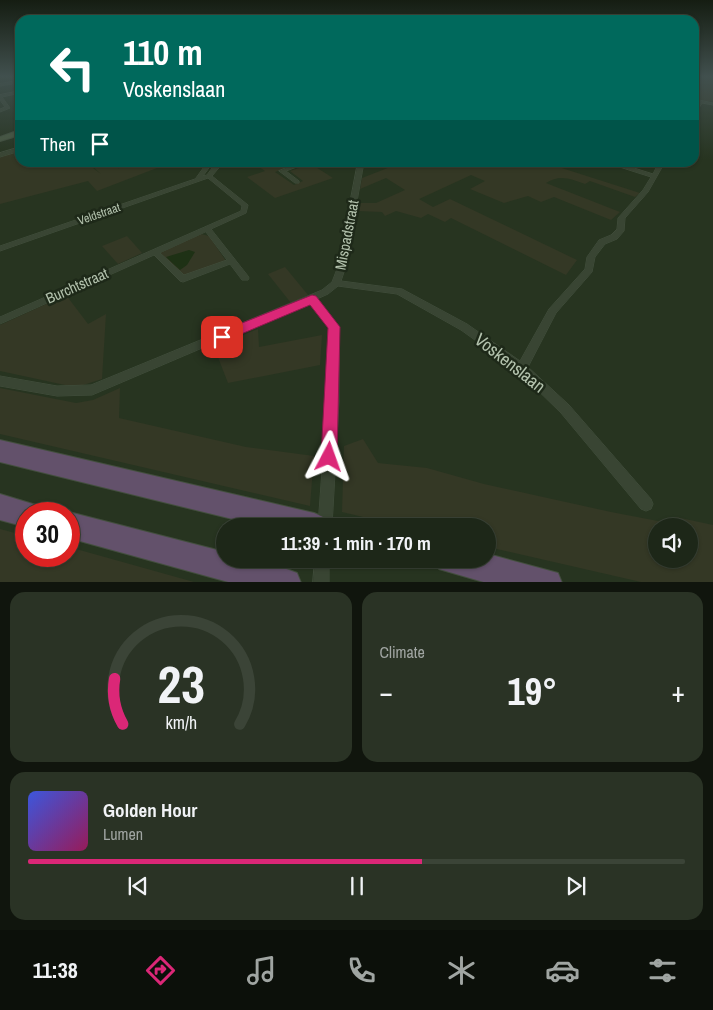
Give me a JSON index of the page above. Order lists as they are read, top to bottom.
{
  "streets": {
    "street": [
      "Veldstraat",
      "Mispadstraat",
      "Burchtstraat",
      "Voskenslaan"
    ]
  },
  "crossings": [
    ["Veldstraat", "Burchtstraat"],
    ["Mispadstraat", "Voskenslaan"]
  ],
  "page": {
    "turn": ["110 m", "Voskenslaan"],
    "then": "Then",
    "limit": "30",
    "trip": "11:39 · 1 min · 170 m",
    "tile": "Climate",
    "heat": ["−", "19°", "+"],
    "song": ["Golden Hour", "Lumen"],
    "tabs": "11:38",
    "gauge": ["23", "km/h"]
  }
}
